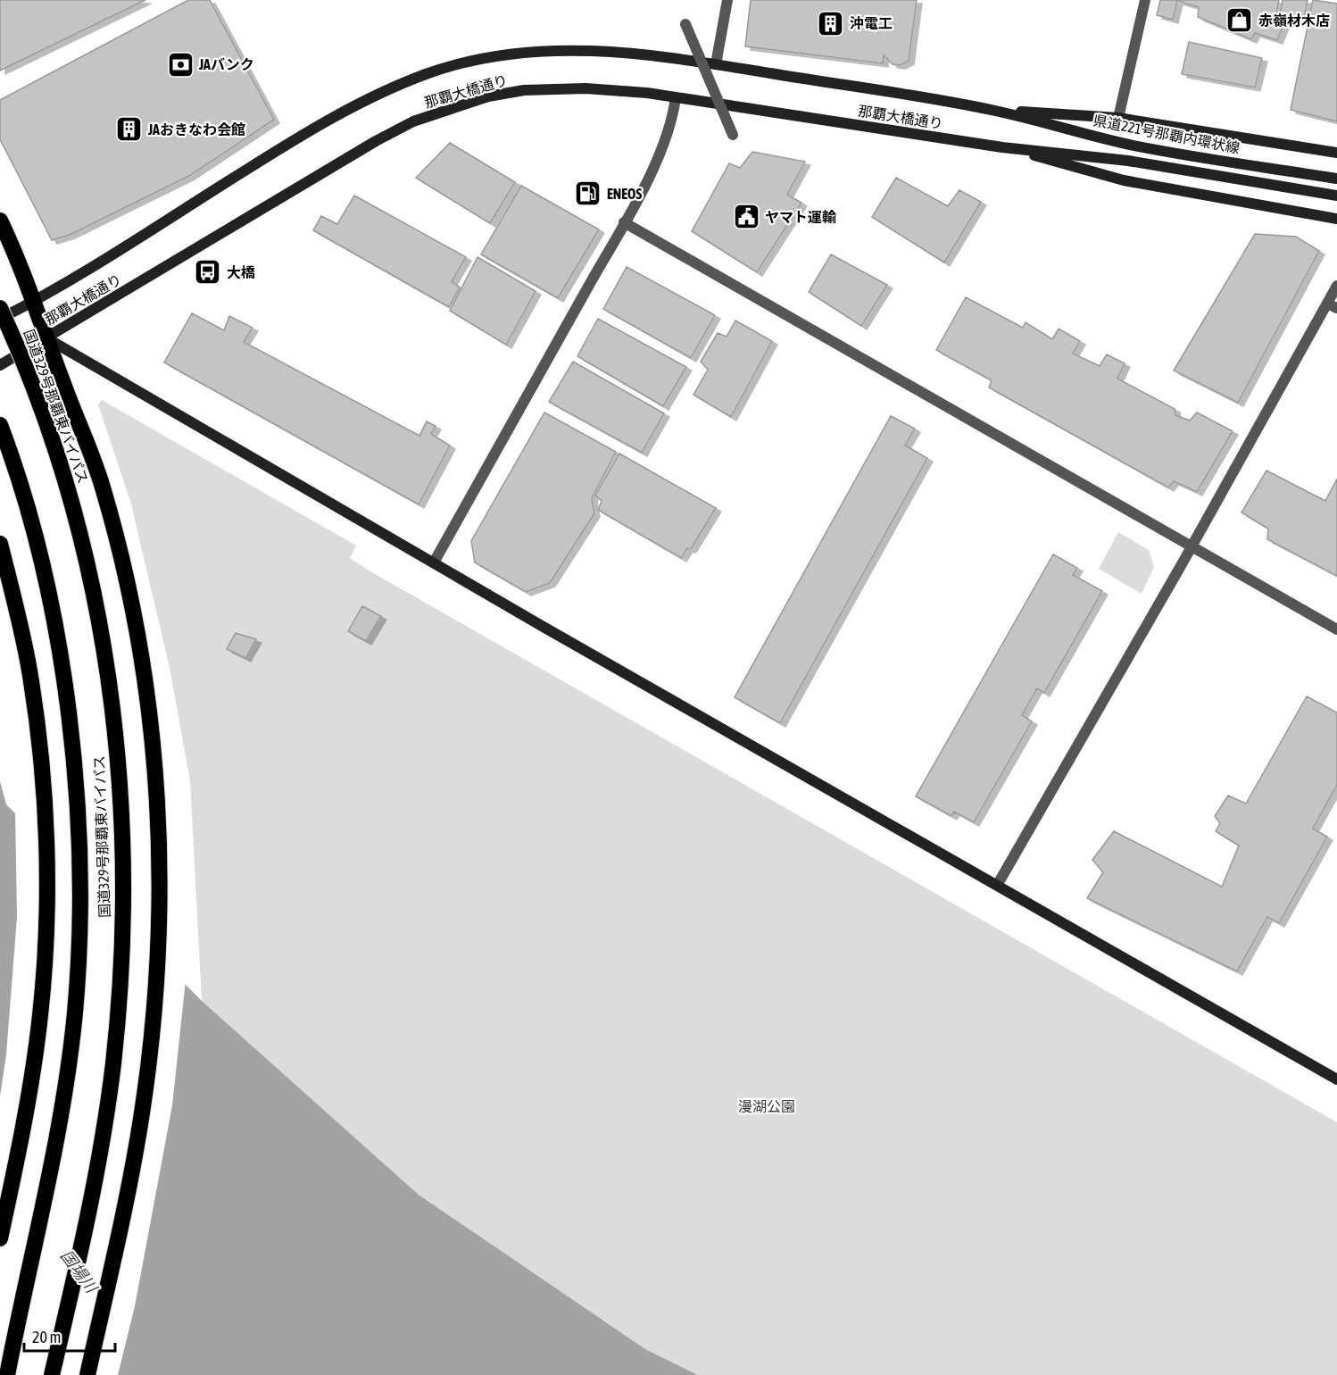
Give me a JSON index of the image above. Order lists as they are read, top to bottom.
{
  "streets": {
    "highway": ["国道329号那覇東バイパス"],
    "main road": ["那覇大橋通り", "県道221号那覇内環状線"]
  },
  "crossings": [
    ["那覇大橋通り", "県道221号那覇内環状線"]
  ],
  "water": ["国場川"],
  "parks": ["漫湖公園"],
  "places": {
    "shop": ["赤嶺材木店"],
    "building": ["沖電工", "JAおきなわ会館"],
    "bank": ["JAバンク"],
    "fuel station": ["ENEOS"],
    "public building": ["ヤマト運輸"],
    "bus stop": ["大橋"]
  },
  "scale_bar": "20 m"
}
